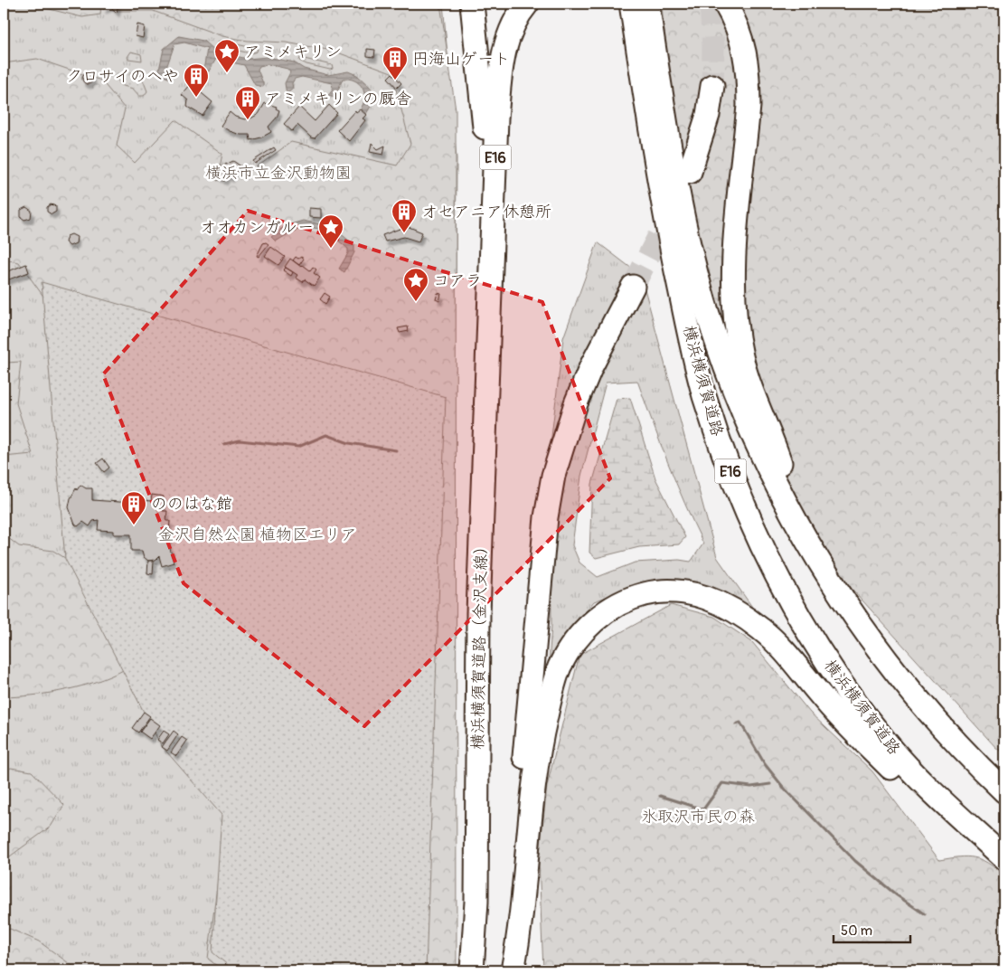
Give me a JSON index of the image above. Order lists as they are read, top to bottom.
{
  "streets": {
    "highway": ["E16", "横浜横須賀道路", "横浜横須賀道路（金沢支線）"]
  },
  "crossings": [
    ["E16", "横浜横須賀道路"],
    ["E16", "横浜横須賀道路（金沢支線）"]
  ],
  "parks": ["横浜市立金沢動物園", "金沢自然公園 植物区エリア", "氷取沢市民の森"],
  "places": {
    "place": ["アミメキリン", "オオカンガルー", "コアラ"],
    "building": [
      "円海山ゲート",
      "クロサイのへや",
      "アミメキリンの厩舎",
      "オセアニア休憩所",
      "ののはな館"
    ]
  },
  "scale_bar": "50 m"
}
